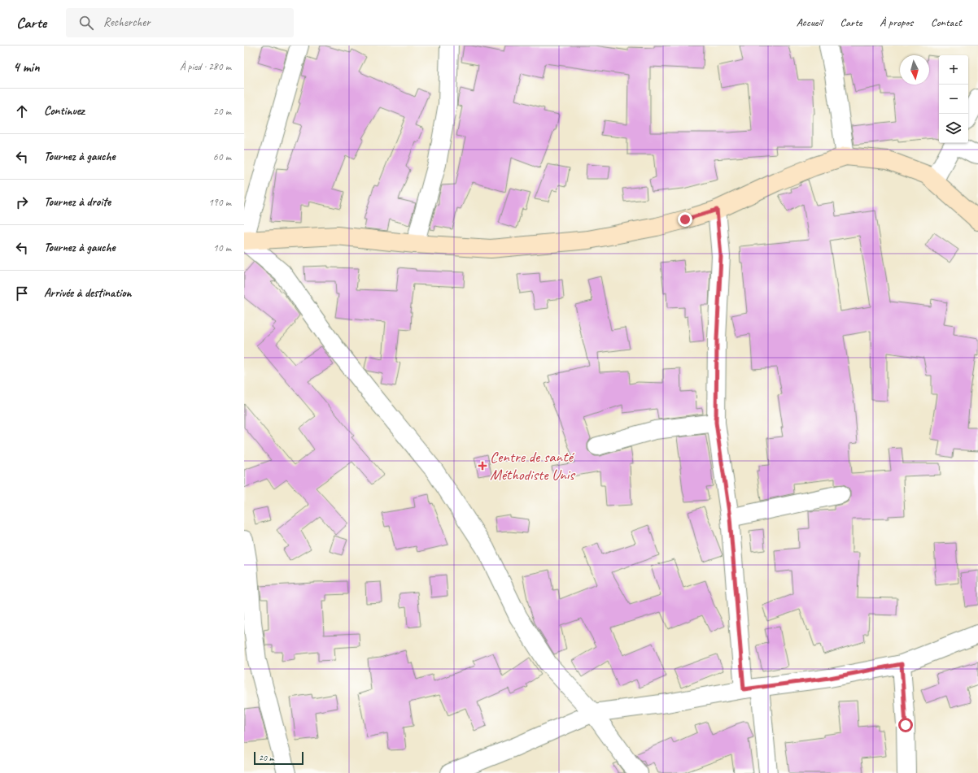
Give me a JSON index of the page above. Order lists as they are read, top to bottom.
{
  "places": {
    "health": ["Centre de santé Méthodiste Unis"]
  },
  "scale_bar": "20 m",
  "north": "bottom",
  "page": {
    "header": "Carte",
    "search": "Rechercher",
    "nav": [
      "Accueil",
      "Carte",
      "À propos",
      "Contact"
    ],
    "heading": ["4 min", "À pied · 280 m"],
    "map_buttons": ["+", "−"],
    "list": [
      ["Continuez", "20 m"],
      ["Tournez à gauche", "60 m"],
      ["Tournez à droite", "190 m"],
      ["Tournez à gauche", "10 m"],
      "Arrivée à destination"
    ],
    "scale": "20 m"
  }
}
